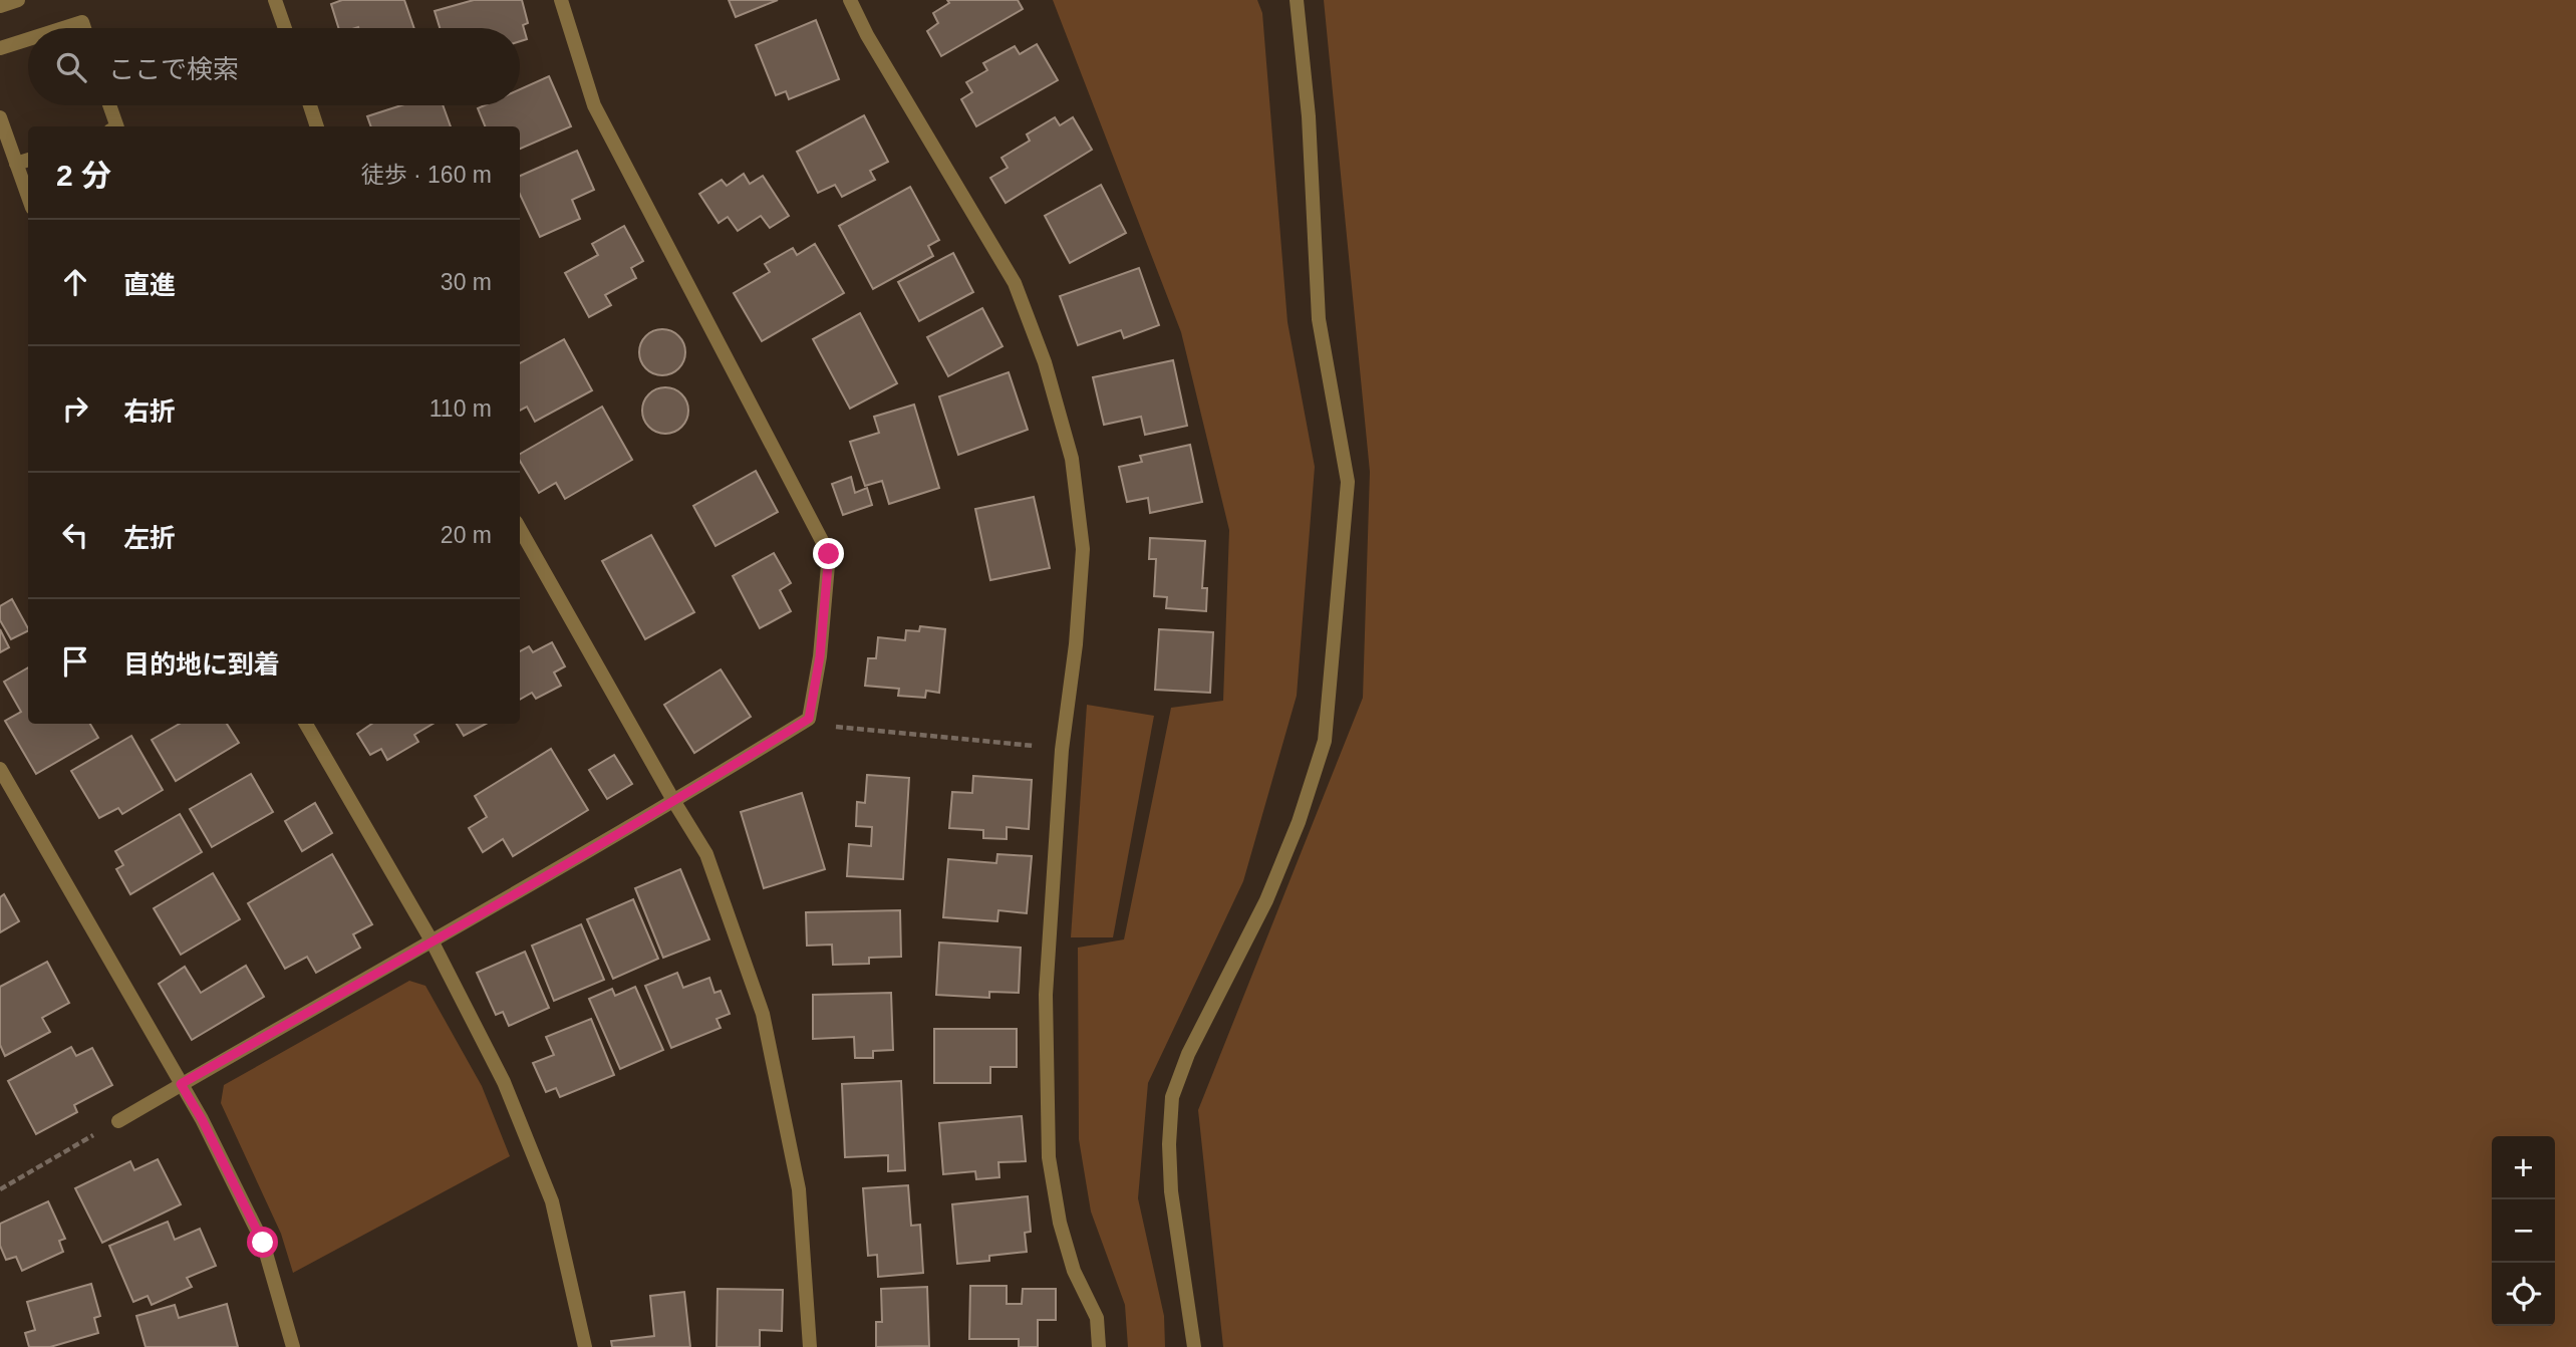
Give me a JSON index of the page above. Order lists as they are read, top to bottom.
{
  "page": {
    "search": "ここで検索",
    "heading": ["2 分", "徒歩 · 160 m"],
    "list": [
      ["直進", "30 m"],
      ["右折", "110 m"],
      ["左折", "20 m"],
      "目的地に到着"
    ],
    "map_buttons": ["+", "−"]
  }
}
